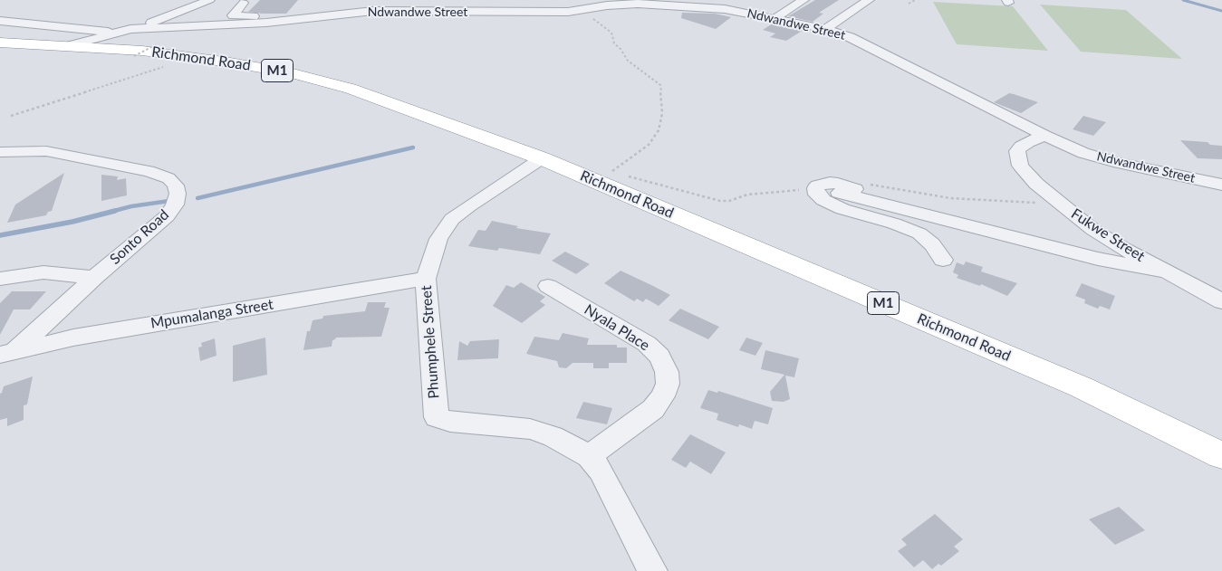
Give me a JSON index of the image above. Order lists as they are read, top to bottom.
{
  "streets": {
    "highway": ["Richmond Road", "M1"],
    "street": [
      "Ndwandwe Street",
      "Fukwe Street",
      "Sonto Road",
      "Mpumalanga Street",
      "Nyala Place",
      "Phumphele Street"
    ]
  },
  "crossings": [
    ["Ndwandwe Street", "Richmond Road"],
    ["Ndwandwe Street", "Fukwe Street"],
    ["Richmond Road", "Phumphele Street"],
    ["Sonto Road", "Mpumalanga Street"],
    ["Mpumalanga Street", "Phumphele Street"],
    ["Nyala Place", "Phumphele Street"]
  ]
}
